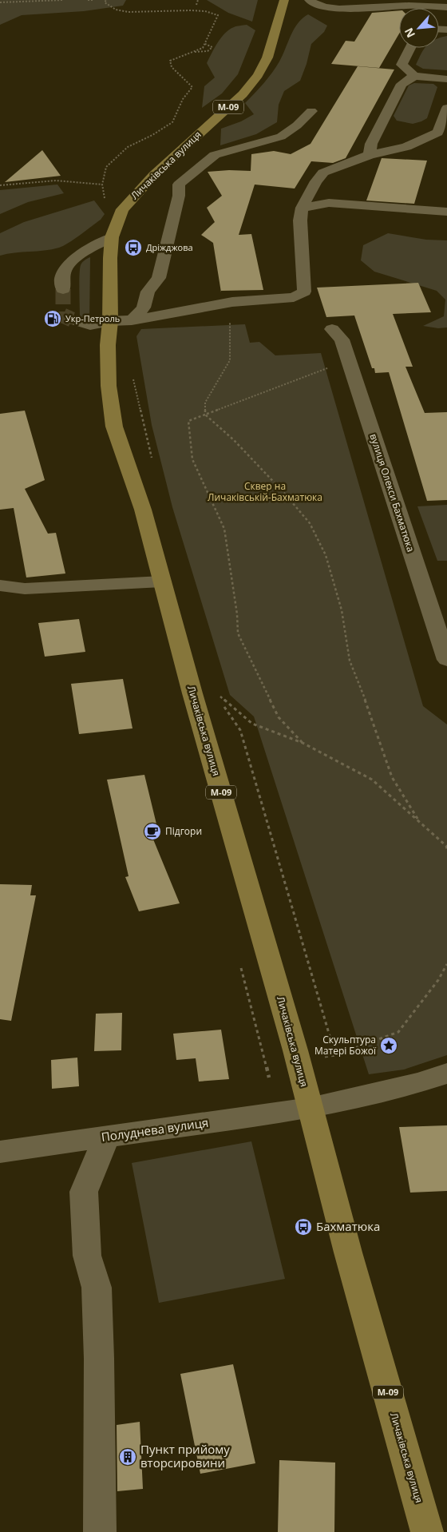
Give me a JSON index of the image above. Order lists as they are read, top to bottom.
{
  "streets": {
    "main road": ["М-09", "Личаківська вулиця"],
    "street": ["вулиця Олекси Бахматюка", "Полуднева вулиця"]
  },
  "crossings": [
    ["Личаківська вулиця", "Полуднева вулиця"]
  ],
  "parks": ["Сквер на Личаківській-Бахматюка"],
  "places": {
    "bus stop": ["Дріжджова", "Бахматюка"],
    "fuel station": ["Укр-Петроль"],
    "cafe": ["Підгори"],
    "place": ["Скульптура Матері Божої"],
    "building": ["Пункт прийому вторсировини"]
  },
  "north": "bottom left"
}
